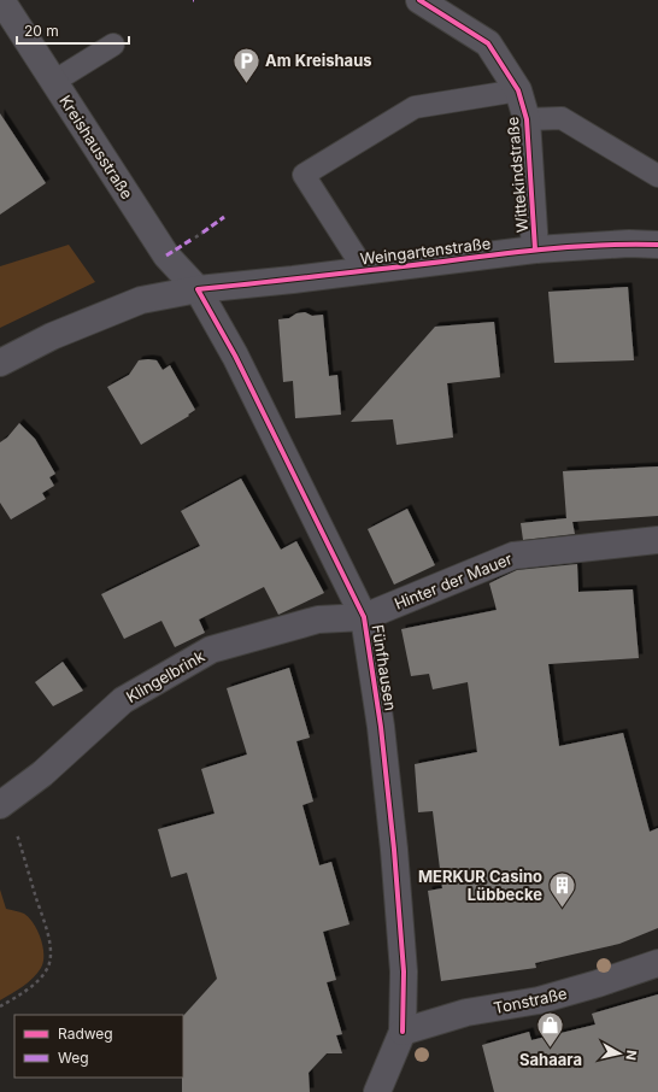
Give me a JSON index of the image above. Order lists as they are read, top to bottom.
{
  "streets": {
    "street": [
      "Kreishausstraße",
      "Wittekindstraße",
      "Weingartenstraße",
      "Hinter der Mauer",
      "Fünfhausen",
      "Klingelbrink",
      "Tonstraße"
    ]
  },
  "crossings": [
    ["Kreishausstraße", "Weingartenstraße"],
    ["Kreishausstraße", "Fünfhausen"],
    ["Wittekindstraße", "Weingartenstraße"],
    ["Weingartenstraße", "Fünfhausen"],
    ["Hinter der Mauer", "Fünfhausen"],
    ["Hinter der Mauer", "Klingelbrink"],
    ["Fünfhausen", "Klingelbrink"],
    ["Fünfhausen", "Tonstraße"]
  ],
  "places": {
    "parking": ["Am Kreishaus"],
    "building": ["MERKUR Casino Lübbecke"],
    "shop": ["Sahaara"]
  },
  "legend": ["Radweg", "Weg"],
  "scale_bar": "20 m",
  "north": "right"
}
